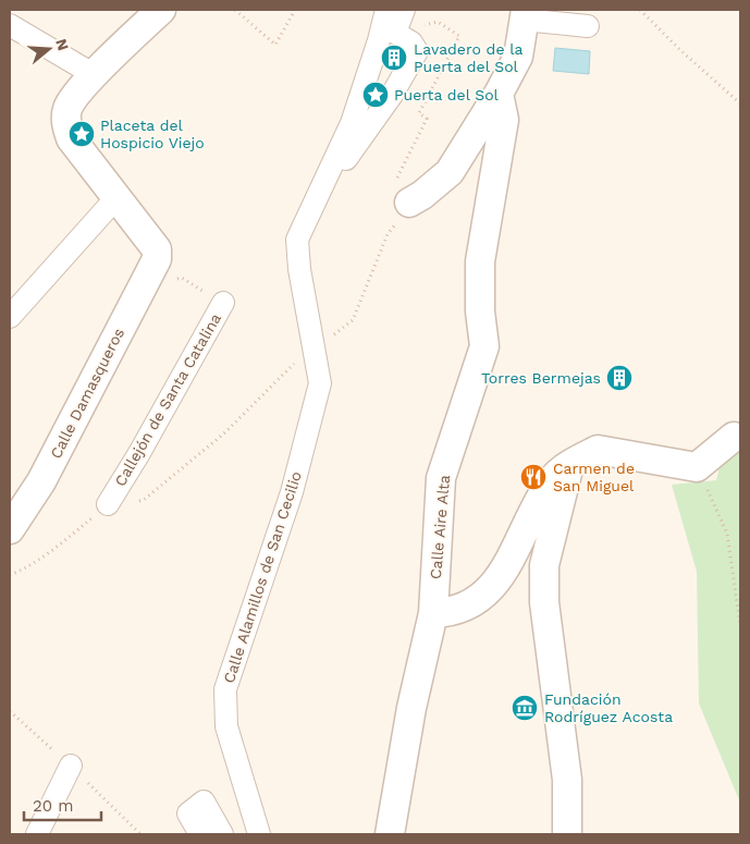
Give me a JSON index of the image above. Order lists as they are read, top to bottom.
{
  "streets": {
    "street": [
      "Calle Damasqueros",
      "Callejón de Santa Catalina",
      "Calle Aire Alta",
      "Calle Alamillos de San Cecilio"
    ]
  },
  "places": {
    "building": ["Lavadero de la Puerta del Sol", "Torres Bermejas"],
    "place": ["Puerta del Sol", "Placeta del Hospicio Viejo"],
    "restaurant": ["Carmen de San Miguel"],
    "museum": ["Fundación Rodríguez Acosta"]
  },
  "scale_bar": "20 m",
  "north": "right"
}
